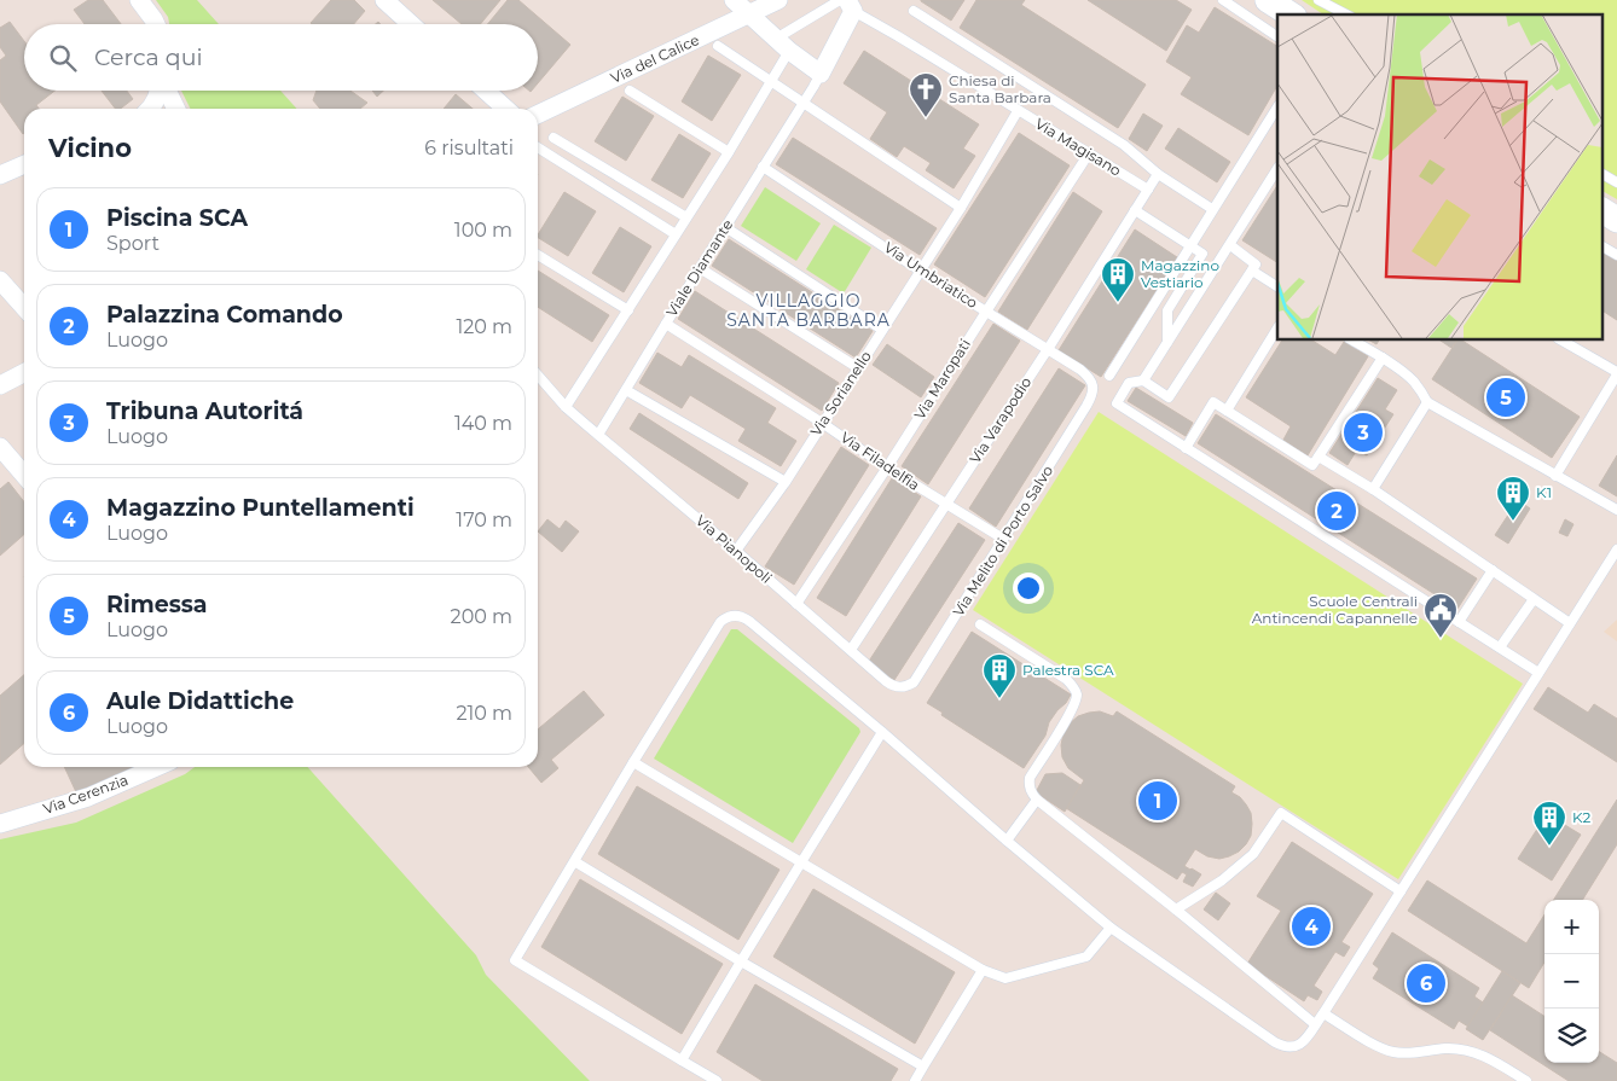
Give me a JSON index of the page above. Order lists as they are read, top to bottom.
{
  "streets": {
    "street": ["Via del Calice", "Via Cerenzia"],
    "lane": [
      "Via Magisano",
      "Viale Diamante",
      "Via Umbriatico",
      "Via Maropati",
      "Via Sorianello",
      "Via Varapodio",
      "Via Filadelfia",
      "Via Melito di Porto Salvo",
      "Via Pianopoli"
    ]
  },
  "crossings": [
    ["Via Magisano", "Via Maropati"],
    ["Via Magisano", "Via Sorianello"],
    ["Via Magisano", "Via Varapodio"],
    ["Viale Diamante", "Via Umbriatico"],
    ["Viale Diamante", "Via Filadelfia"],
    ["Viale Diamante", "Via Pianopoli"],
    ["Via Umbriatico", "Via Maropati"],
    ["Via Umbriatico", "Via Sorianello"],
    ["Via Umbriatico", "Via Varapodio"],
    ["Via Umbriatico", "Via Melito di Porto Salvo"],
    ["Via Maropati", "Via Filadelfia"],
    ["Via Maropati", "Via Pianopoli"],
    ["Via Sorianello", "Via Filadelfia"],
    ["Via Sorianello", "Via Pianopoli"],
    ["Via Varapodio", "Via Filadelfia"],
    ["Via Varapodio", "Via Pianopoli"],
    ["Via Filadelfia", "Via Melito di Porto Salvo"],
    ["Via Melito di Porto Salvo", "Via Pianopoli"]
  ],
  "districts": ["VILLAGGIO SANTA BARBARA"],
  "places": {
    "church": ["Chiesa di Santa Barbara"],
    "building": [
      "Magazzino Vestiario",
      "K1",
      "Palestra SCA",
      "K2"
    ],
    "public building": ["Scuole Centrali Antincendi Capannelle"]
  },
  "page": {
    "search": "Cerca qui",
    "heading": ["Vicino", "6 risultati"],
    "list": [
      {
        "mark": "1",
        "name": "Piscina SCA",
        "note": "Sport",
        "value": "100 m"
      },
      {
        "mark": "2",
        "name": "Palazzina Comando",
        "note": "Luogo",
        "value": "120 m"
      },
      {
        "mark": "3",
        "name": "Tribuna Autoritá",
        "note": "Luogo",
        "value": "140 m"
      },
      {
        "mark": "4",
        "name": "Magazzino Puntellamenti",
        "note": "Luogo",
        "value": "170 m"
      },
      {
        "mark": "5",
        "name": "Rimessa",
        "note": "Luogo",
        "value": "200 m"
      },
      {
        "mark": "6",
        "name": "Aule Didattiche",
        "note": "Luogo",
        "value": "210 m"
      }
    ],
    "pins": [
      "5",
      "3",
      "2",
      "1",
      "4",
      "6"
    ],
    "map_buttons": ["+", "−"]
  }
}
